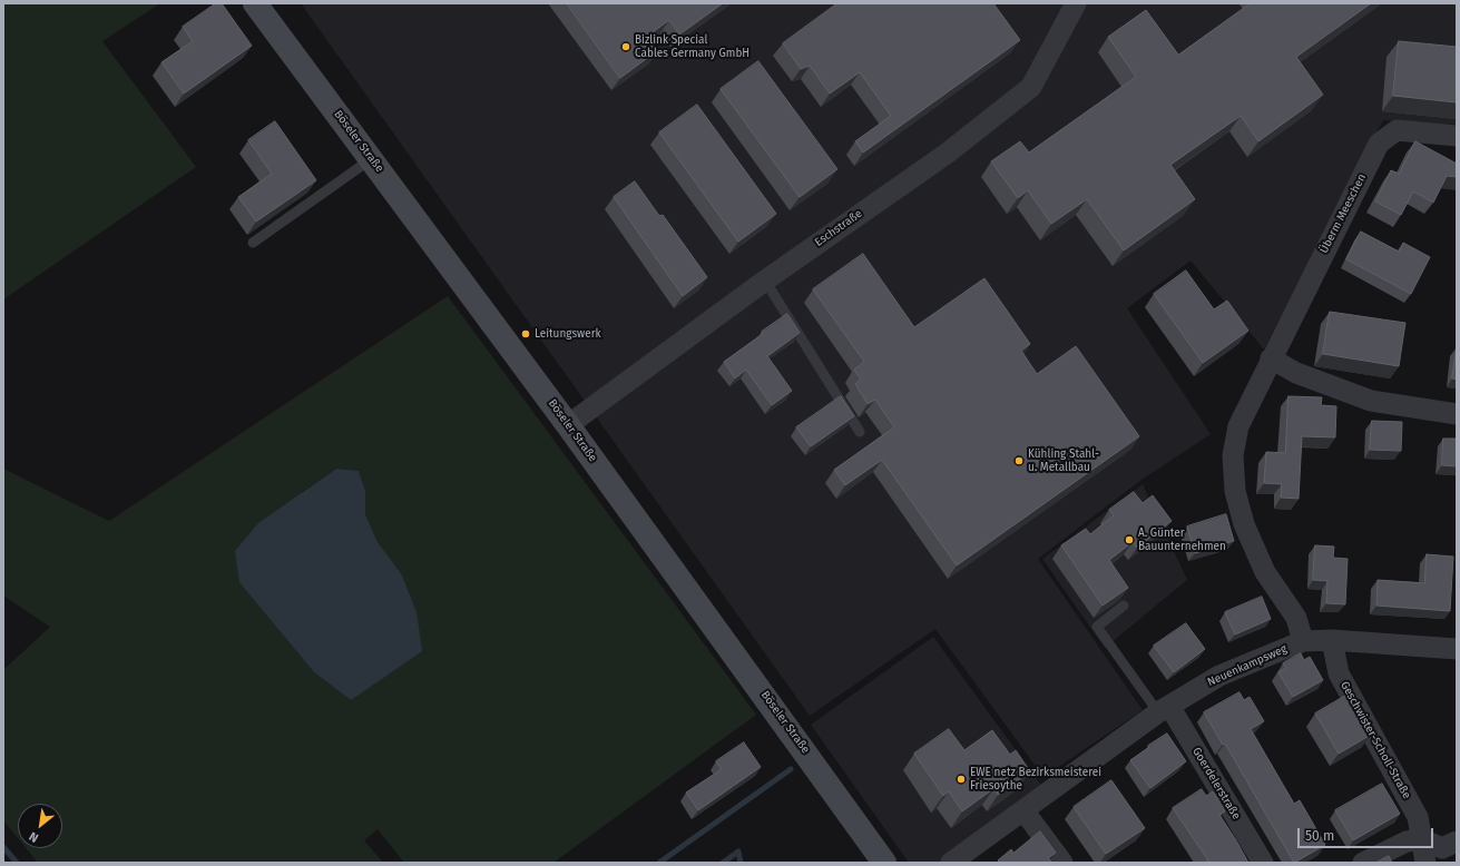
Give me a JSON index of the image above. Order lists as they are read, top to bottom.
{
  "streets": {
    "main road": ["Böseler Straße"],
    "street": [
      "Überm Meeschen",
      "Eschstraße",
      "Neuenkampsweg",
      "Geschwister-Scholl-Straße",
      "Goerdelerstraße"
    ]
  },
  "crossings": [
    ["Böseler Straße", "Eschstraße"],
    ["Überm Meeschen", "Neuenkampsweg"],
    ["Neuenkampsweg", "Geschwister-Scholl-Straße"],
    ["Neuenkampsweg", "Goerdelerstraße"]
  ],
  "places": [
    "Bizlink Special Cables Germany GmbH",
    "Leitungswerk",
    "Kühling Stahl- u. Metallbau",
    "A. Günter Bauunternehmen",
    "EWE netz Bezirksmeisterei Friesoythe"
  ],
  "scale_bar": "50 m",
  "north": "bottom left"
}
